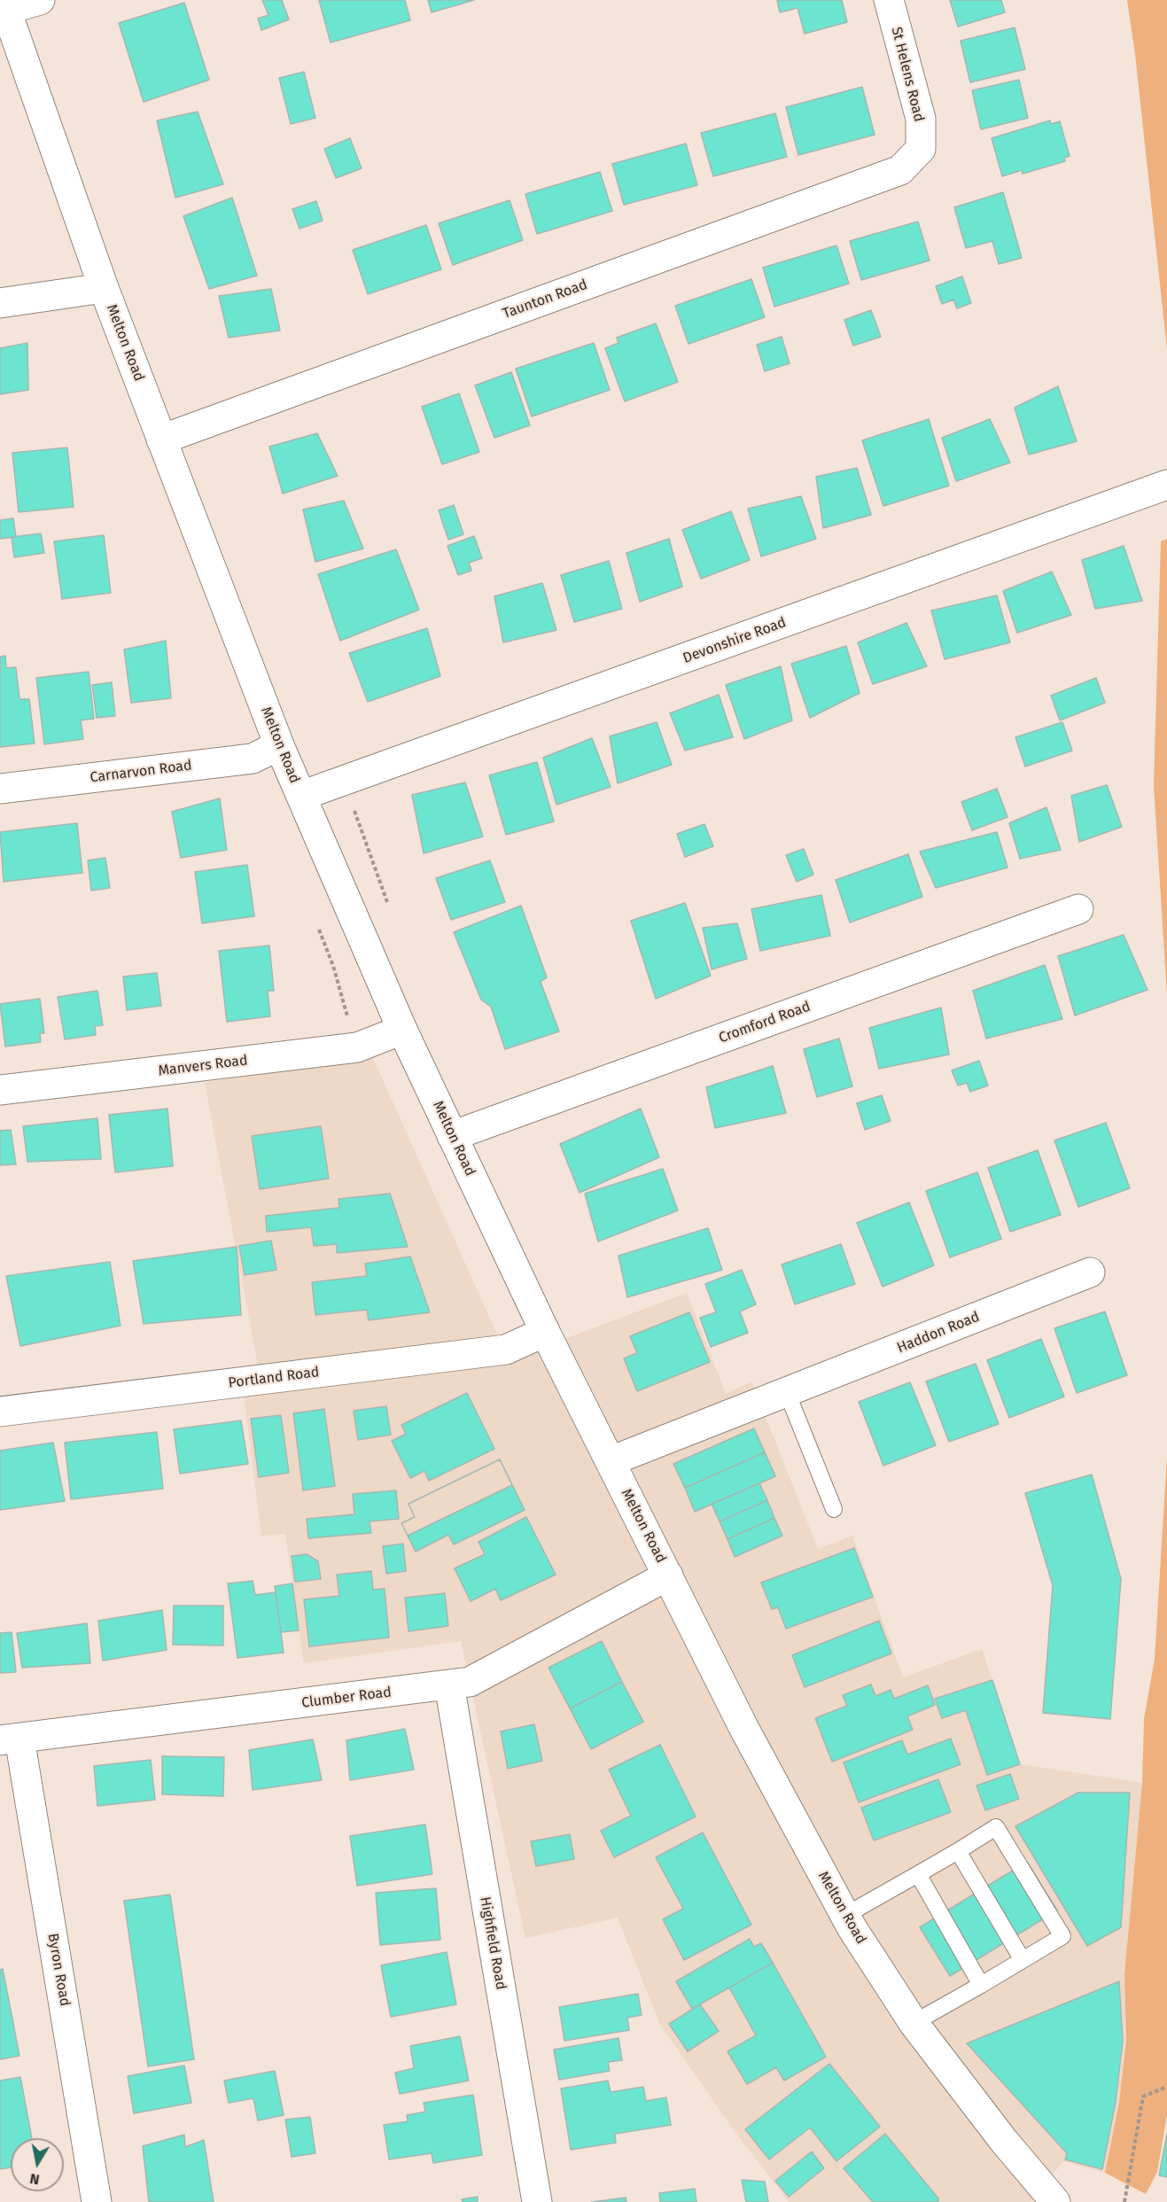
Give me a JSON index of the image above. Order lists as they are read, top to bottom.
{
  "streets": {
    "street": [
      "St Helens Road",
      "Taunton Road",
      "Melton Road",
      "Devonshire Road",
      "Carnarvon Road",
      "Cromford Road",
      "Manvers Road",
      "Haddon Road",
      "Portland Road",
      "Clumber Road",
      "Highfield Road",
      "Byron Road"
    ]
  },
  "crossings": [
    ["St Helens Road", "Taunton Road"],
    ["Taunton Road", "Melton Road"],
    ["Melton Road", "Devonshire Road"],
    ["Melton Road", "Carnarvon Road"],
    ["Melton Road", "Cromford Road"],
    ["Melton Road", "Manvers Road"],
    ["Melton Road", "Haddon Road"],
    ["Melton Road", "Portland Road"],
    ["Melton Road", "Clumber Road"],
    ["Clumber Road", "Highfield Road"],
    ["Clumber Road", "Byron Road"]
  ],
  "north": "bottom"
}
